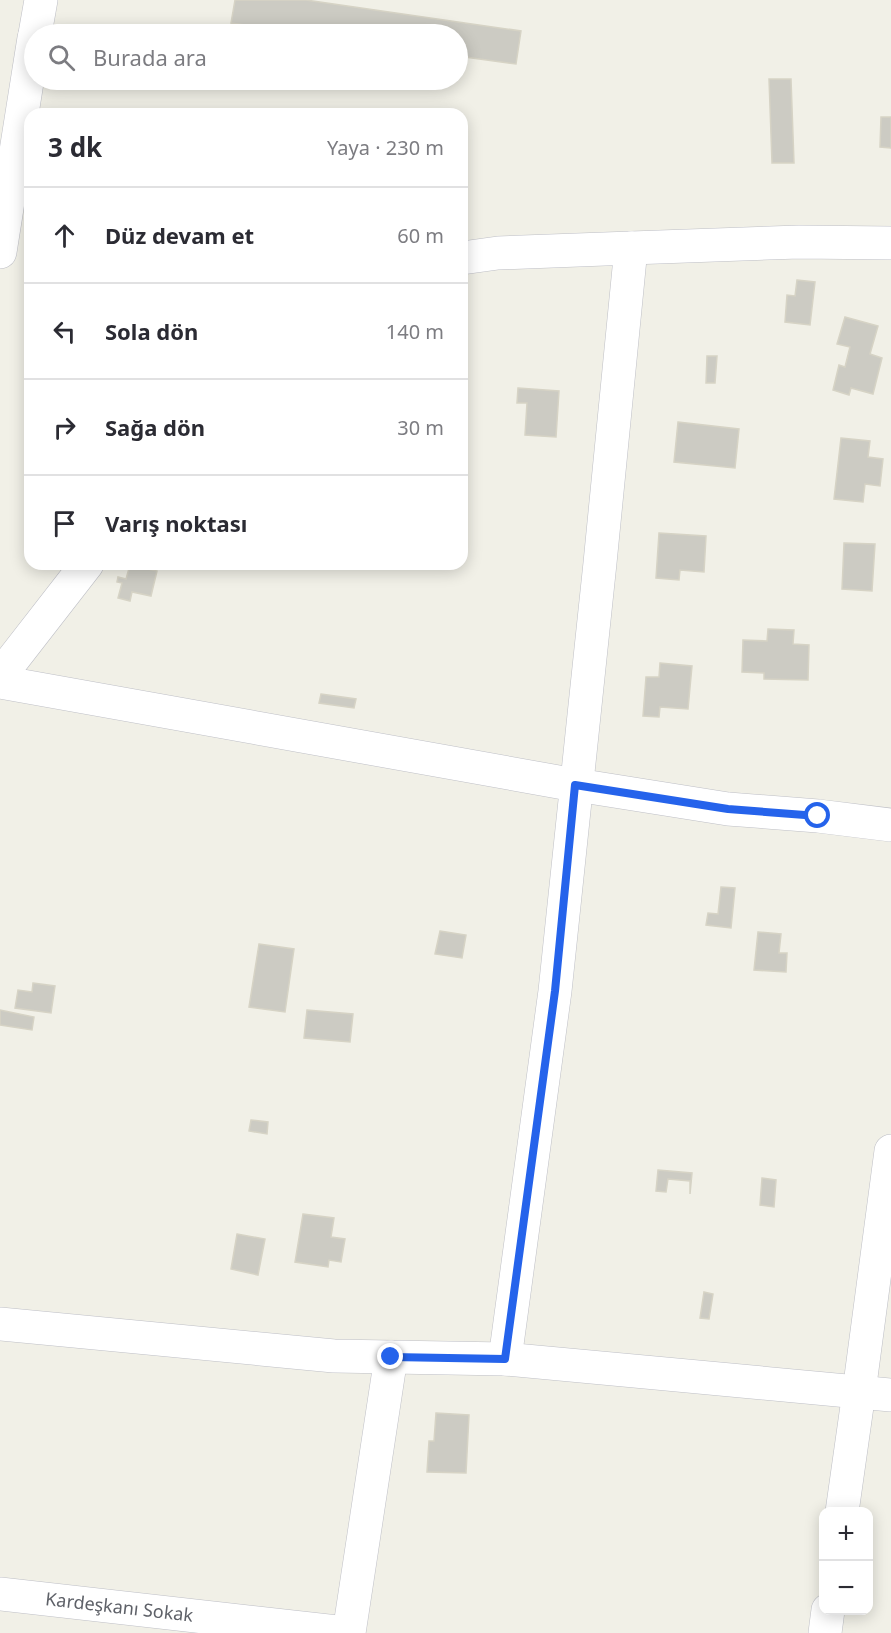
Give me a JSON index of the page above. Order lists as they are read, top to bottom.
{
  "streets": {
    "street": ["Kardeşkanı Sokak"]
  },
  "page": {
    "search": "Burada ara",
    "heading": ["3 dk", "Yaya · 230 m"],
    "list": [
      ["Düz devam et", "60 m"],
      ["Sola dön", "140 m"],
      ["Sağa dön", "30 m"],
      "Varış noktası"
    ],
    "map_buttons": ["+", "−"]
  }
}
